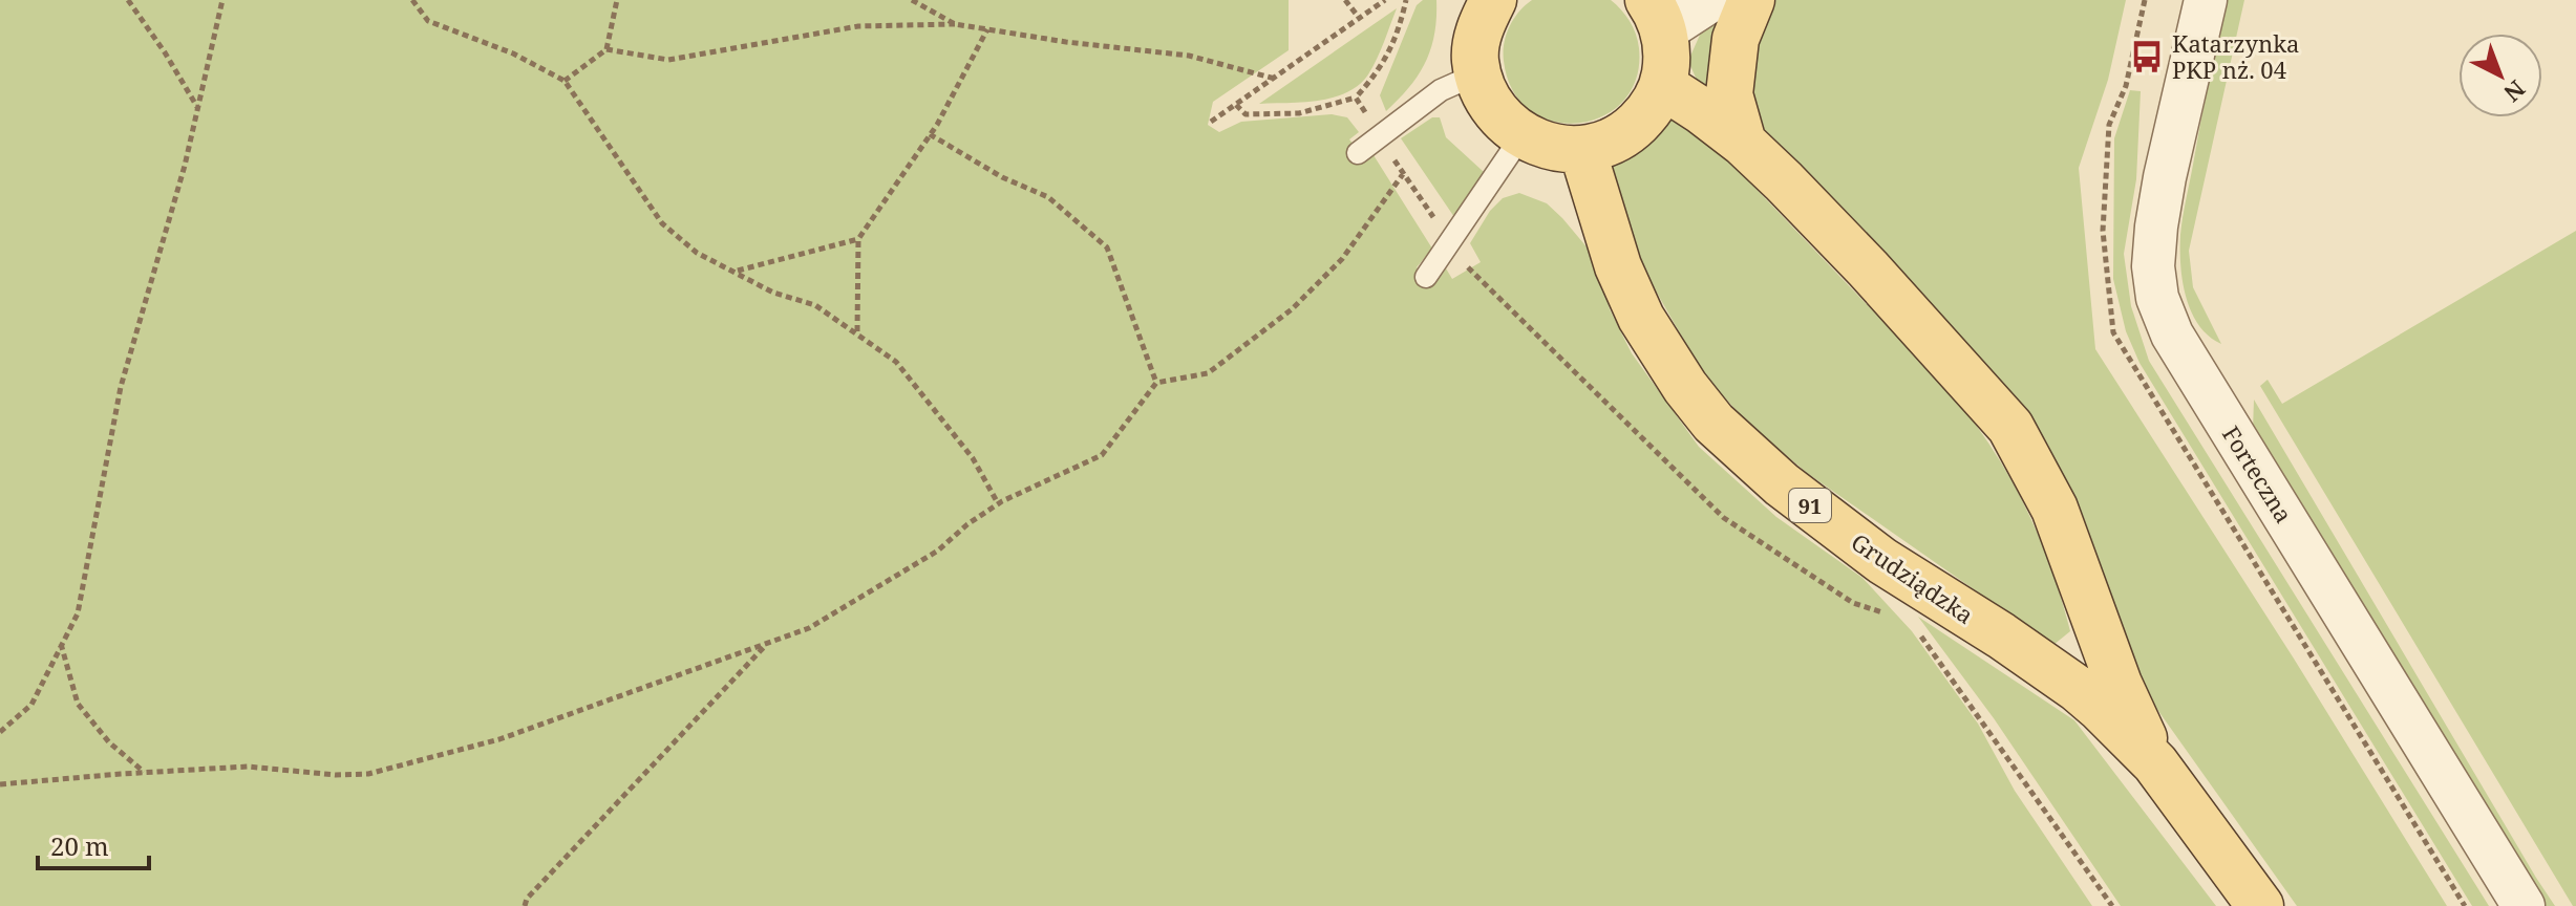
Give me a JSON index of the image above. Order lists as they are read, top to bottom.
{
  "streets": {
    "main road": ["91", "Grudziądzka"],
    "street": ["Forteczna"]
  },
  "places": {
    "bus stop": ["Katarzynka PKP nż. 04"]
  },
  "scale_bar": "20 m",
  "north": "bottom right"
}
